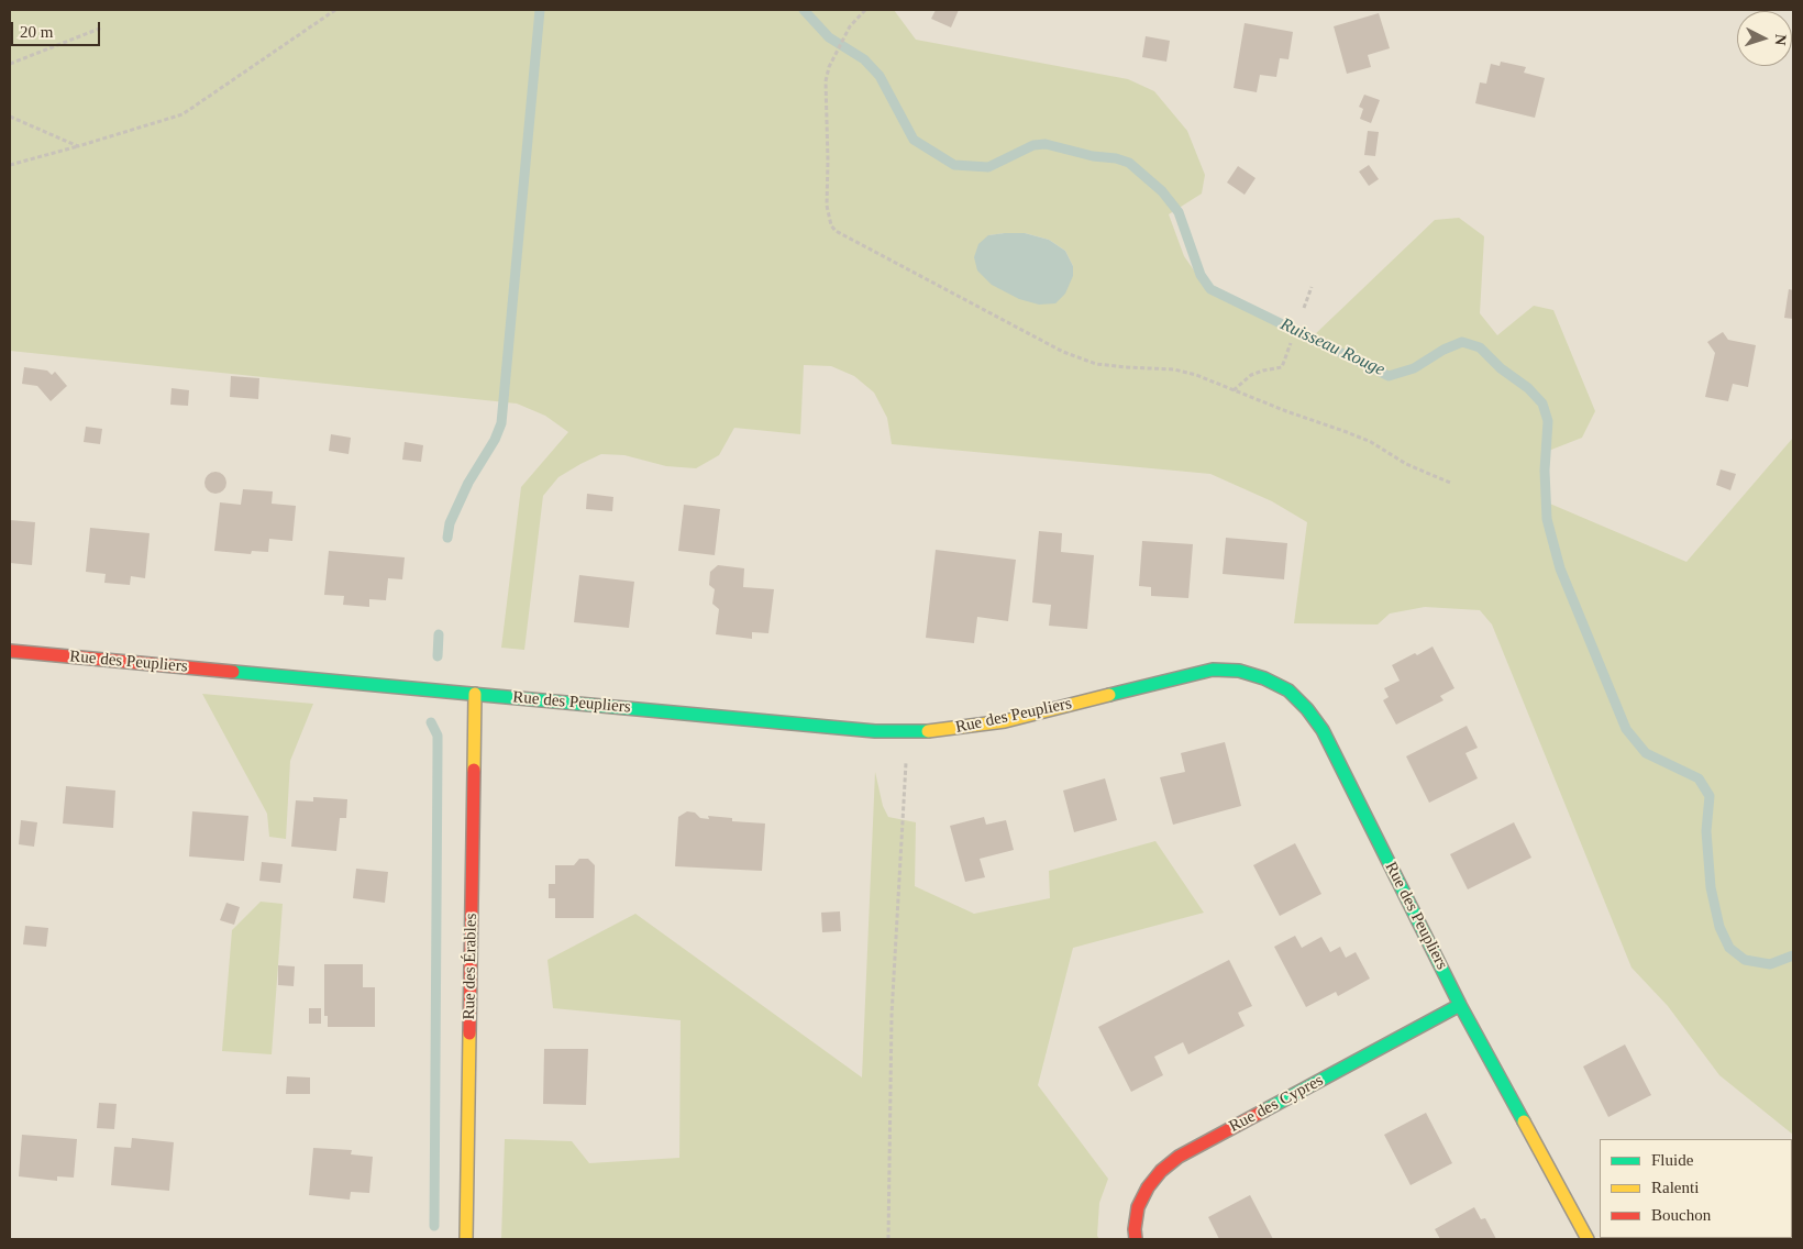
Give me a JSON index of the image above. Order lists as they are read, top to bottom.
{
  "streets": {
    "street": ["Rue des Peupliers", "Rue des Érables", "Rue des Cypres"]
  },
  "crossings": [
    ["Rue des Peupliers", "Rue des Érables"],
    ["Rue des Peupliers", "Rue des Cypres"]
  ],
  "water": ["Ruisseau Rouge"],
  "legend": ["Fluide", "Ralenti", "Bouchon"],
  "scale_bar": "20 m",
  "north": "right"
}
